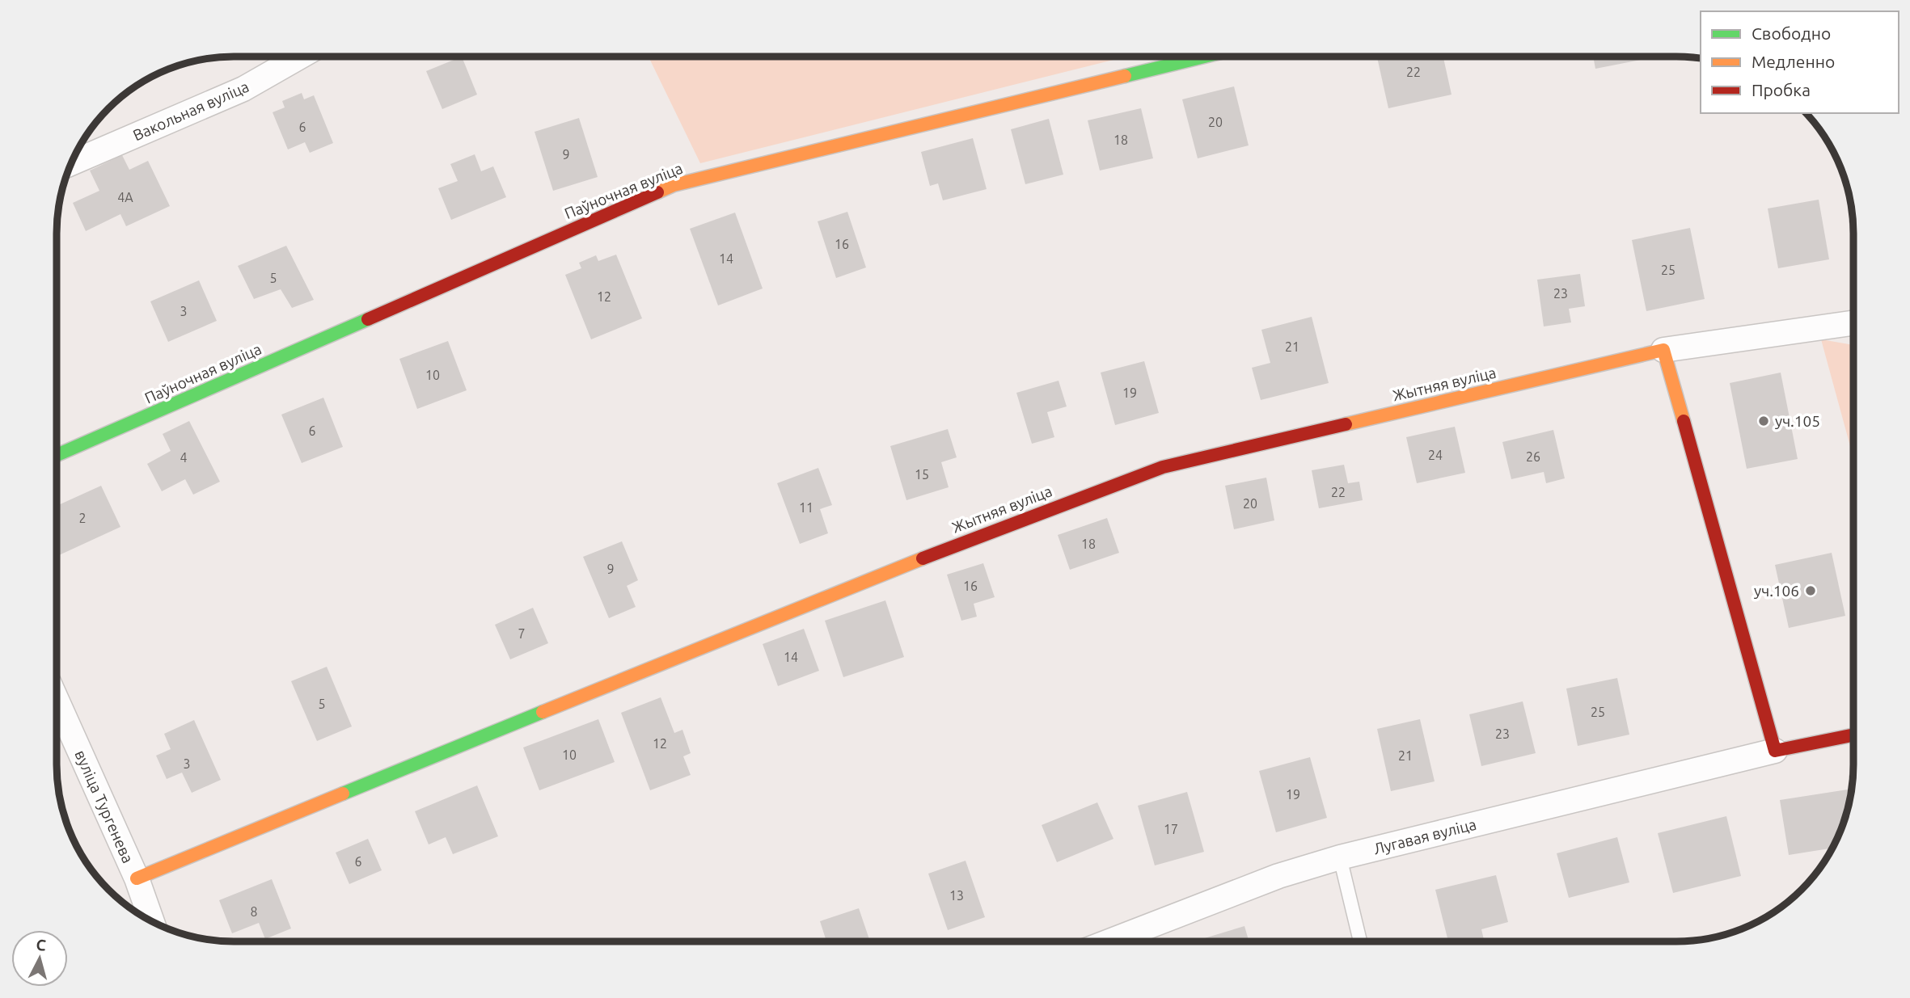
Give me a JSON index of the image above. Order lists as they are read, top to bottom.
{
  "streets": {
    "street": [
      "Вакольная вуліца",
      "Паўночная вуліца",
      "Жытняя вуліца",
      "вуліца Тургенева",
      "Лугавая вуліца"
    ]
  },
  "crossings": [
    ["Жытняя вуліца", "вуліца Тургенева"]
  ],
  "places": ["уч.105", "уч.106"],
  "house_numbers": [
    "22",
    "20",
    "6",
    "18",
    "9",
    "4А",
    "16",
    "14",
    "25",
    "5",
    "23",
    "12",
    "3",
    "21",
    "10",
    "19",
    "6",
    "24",
    "26",
    "4",
    "15",
    "22",
    "20",
    "11",
    "2",
    "18",
    "9",
    "16",
    "7",
    "14",
    "5",
    "25",
    "23",
    "12",
    "10",
    "21",
    "3",
    "19",
    "17",
    "6",
    "13",
    "8"
  ],
  "legend": ["Свободно", "Медленно", "Пробка"],
  "north": "top"
}
